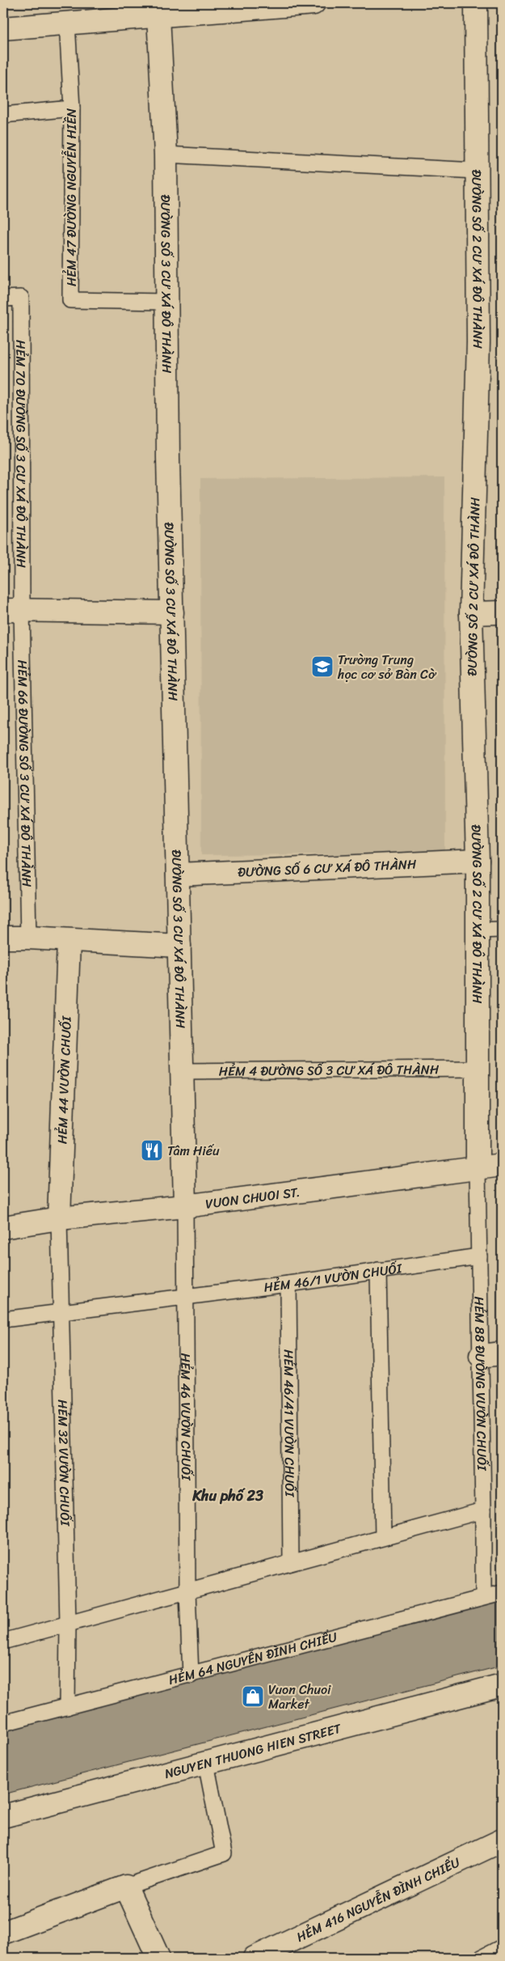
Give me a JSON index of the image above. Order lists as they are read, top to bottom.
{
  "streets": {
    "street": [
      "ÐƯỜNG SỐ 2 CƯ XÁ ĐÔ THÀNH",
      "ÐƯỜNG SỐ 3 CƯ XÁ ĐÔ THÀNH",
      "ĐƯỜNG SỐ 6 CƯ XÁ ĐÔ THÀNH",
      "HẺM 44 VƯỜN CHUỐI",
      "VUON CHUOI ST.",
      "NGUYEN THUONG HIEN STREET",
      "HẺM 416 NGUYỄN ÐÌNH CHIỂU"
    ],
    "lane": [
      "HẺM 47 ĐƯỜNG NGUYỄN HIỀN",
      "HẺM 70 ÐƯỜNG SỐ 3 CƯ XÁ ĐÔ THÀNH",
      "HẺM 66 ÐƯỜNG SỐ 3 CƯ XÁ ĐÔ THÀNH",
      "HẺM 4 ÐƯỜNG SỐ 3 CƯ XÁ ĐÔ THÀNH",
      "HẺM 46/1 VƯỜN CHUỐI",
      "HẺM 88 ĐƯỜNG VƯỜN CHUỐI",
      "HẺM 46 VƯỜN CHUỐI",
      "HẺM 46/41 VƯỜN CHUỐI",
      "HẺM 32 VƯỜN CHUỐI",
      "HẺM 64 NGUYỄN ÐÌNH CHIỂU"
    ]
  },
  "crossings": [
    ["HẺM 47 ĐƯỜNG NGUYỄN HIỀN", "ÐƯỜNG SỐ 3 CƯ XÁ ĐÔ THÀNH"],
    ["ÐƯỜNG SỐ 2 CƯ XÁ ĐÔ THÀNH", "ĐƯỜNG SỐ 6 CƯ XÁ ĐÔ THÀNH"],
    ["ÐƯỜNG SỐ 2 CƯ XÁ ĐÔ THÀNH", "HẺM 4 ÐƯỜNG SỐ 3 CƯ XÁ ĐÔ THÀNH"],
    ["ÐƯỜNG SỐ 2 CƯ XÁ ĐÔ THÀNH", "VUON CHUOI ST."],
    ["ÐƯỜNG SỐ 2 CƯ XÁ ĐÔ THÀNH", "HẺM 88 ĐƯỜNG VƯỜN CHUỐI"],
    ["ÐƯỜNG SỐ 3 CƯ XÁ ĐÔ THÀNH", "ĐƯỜNG SỐ 6 CƯ XÁ ĐÔ THÀNH"],
    ["ÐƯỜNG SỐ 3 CƯ XÁ ĐÔ THÀNH", "HẺM 4 ÐƯỜNG SỐ 3 CƯ XÁ ĐÔ THÀNH"],
    ["ÐƯỜNG SỐ 3 CƯ XÁ ĐÔ THÀNH", "VUON CHUOI ST."],
    ["ÐƯỜNG SỐ 3 CƯ XÁ ĐÔ THÀNH", "HẺM 46 VƯỜN CHUỐI"],
    ["HẺM 70 ÐƯỜNG SỐ 3 CƯ XÁ ĐÔ THÀNH", "HẺM 66 ÐƯỜNG SỐ 3 CƯ XÁ ĐÔ THÀNH"],
    ["HẺM 44 VƯỜN CHUỐI", "VUON CHUOI ST."],
    ["HẺM 44 VƯỜN CHUỐI", "HẺM 32 VƯỜN CHUỐI"],
    ["VUON CHUOI ST.", "HẺM 88 ĐƯỜNG VƯỜN CHUỐI"],
    ["VUON CHUOI ST.", "HẺM 46 VƯỜN CHUỐI"],
    ["VUON CHUOI ST.", "HẺM 32 VƯỜN CHUỐI"],
    ["HẺM 46/1 VƯỜN CHUỐI", "HẺM 88 ĐƯỜNG VƯỜN CHUỐI"],
    ["HẺM 46/1 VƯỜN CHUỐI", "HẺM 46 VƯỜN CHUỐI"],
    ["HẺM 46/1 VƯỜN CHUỐI", "HẺM 46/41 VƯỜN CHUỐI"],
    ["HẺM 46/1 VƯỜN CHUỐI", "HẺM 32 VƯỜN CHUỐI"],
    ["HẺM 88 ĐƯỜNG VƯỜN CHUỐI", "HẺM 64 NGUYỄN ÐÌNH CHIỂU"],
    ["HẺM 46 VƯỜN CHUỐI", "HẺM 64 NGUYỄN ÐÌNH CHIỂU"],
    ["HẺM 32 VƯỜN CHUỐI", "HẺM 64 NGUYỄN ÐÌNH CHIỂU"]
  ],
  "districts": ["Khu phố 23"],
  "places": {
    "school or university": ["Trường Trung học cơ sở Bàn Cờ"],
    "restaurant": ["Tâm Hiếu"],
    "shop": ["Vuon Chuoi Market"]
  }
}
